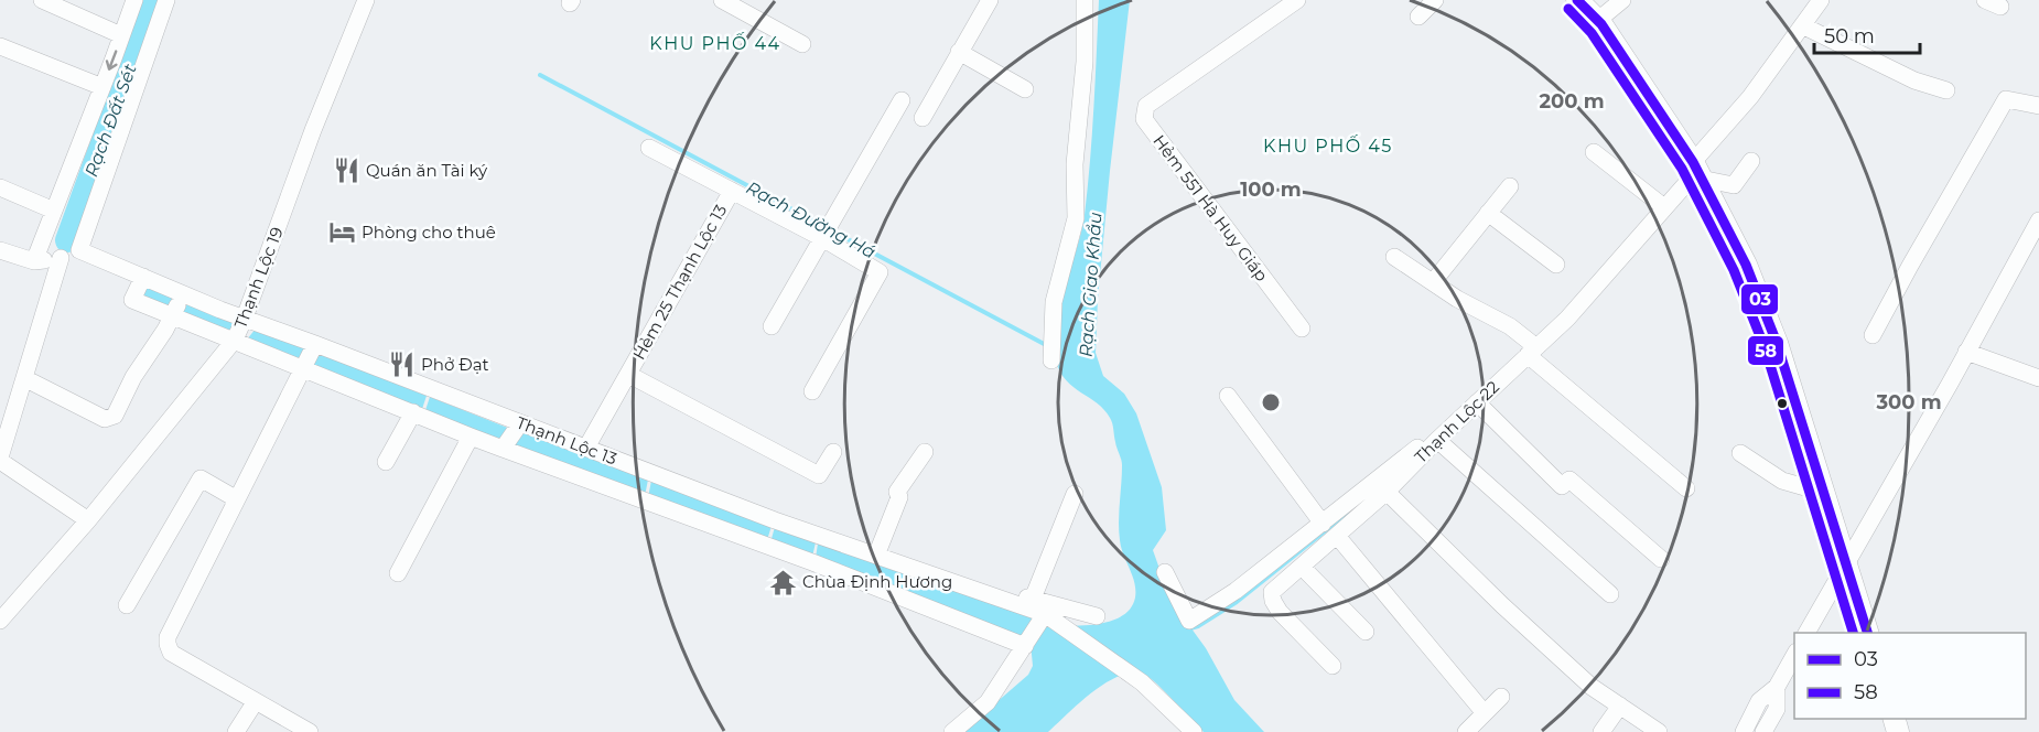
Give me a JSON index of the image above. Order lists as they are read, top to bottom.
{
  "streets": {
    "street": [
      "Hẻm 551 Hà Huy Giáp",
      "Thạnh Lộc 19",
      "Hẻm 25 Thạnh Lộc 13",
      "Thạnh Lộc 22",
      "Thạnh Lộc 13"
    ]
  },
  "crossings": [
    ["Thạnh Lộc 19", "Thạnh Lộc 13"],
    ["Hẻm 25 Thạnh Lộc 13", "Thạnh Lộc 13"]
  ],
  "districts": ["KHU PHỐ 44", "KHU PHỐ 45"],
  "water": ["Rạch Đất Sét", "Rạch Đường Há", "Rạch Giao Khẩu"],
  "places": {
    "restaurant": ["Quán ăn Tài ký", "Phở Đạt"],
    "hotel": ["Phòng cho thuê"],
    "temple": ["Chùa Định Hương"]
  },
  "lines": ["transit line 03", "transit line 58"],
  "legend": ["03", "58"],
  "scale_bar": "50 m",
  "rings": ["200 m", "100 m", "300 m"]
}
